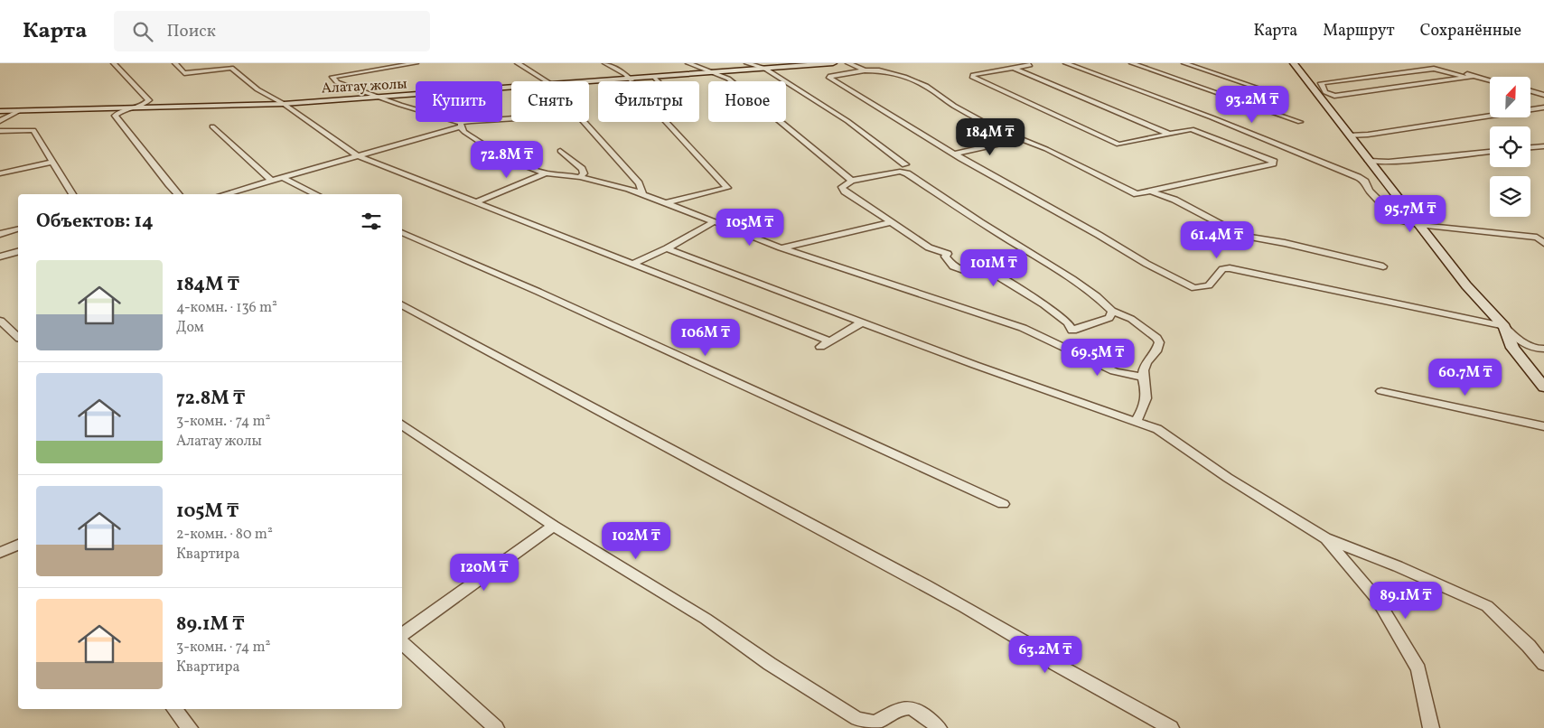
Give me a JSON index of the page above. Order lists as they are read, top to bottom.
{
  "streets": {
    "main road": ["Алатау жолы"]
  },
  "north": "top right",
  "page": {
    "header": "Карта",
    "search": "Поиск",
    "nav": ["Карта", "Маршрут", "Сохранённые"],
    "chip": [
      "Купить",
      "Снять",
      "Фильтры",
      "Новое"
    ],
    "price": [
      "93.2M ₸",
      "184M ₸",
      "72.8M ₸",
      "95.7M ₸",
      "105M ₸",
      "61.4M ₸",
      "101M ₸",
      "106M ₸",
      "69.5M ₸",
      "60.7M ₸",
      "102M ₸",
      "120M ₸",
      "89.1M ₸",
      "63.2M ₸"
    ],
    "heading": "Объектов: 14",
    "list": [
      {
        "name": "184M ₸",
        "note": "4-комн. · 136 m² · Дом"
      },
      {
        "name": "72.8M ₸",
        "note": "3-комн. · 74 m² · Алатау жолы"
      },
      {
        "name": "105M ₸",
        "note": "2-комн. · 80 m² · Квартира"
      },
      {
        "name": "89.1M ₸",
        "note": "3-комн. · 74 m² · Квартира"
      }
    ]
  }
}
